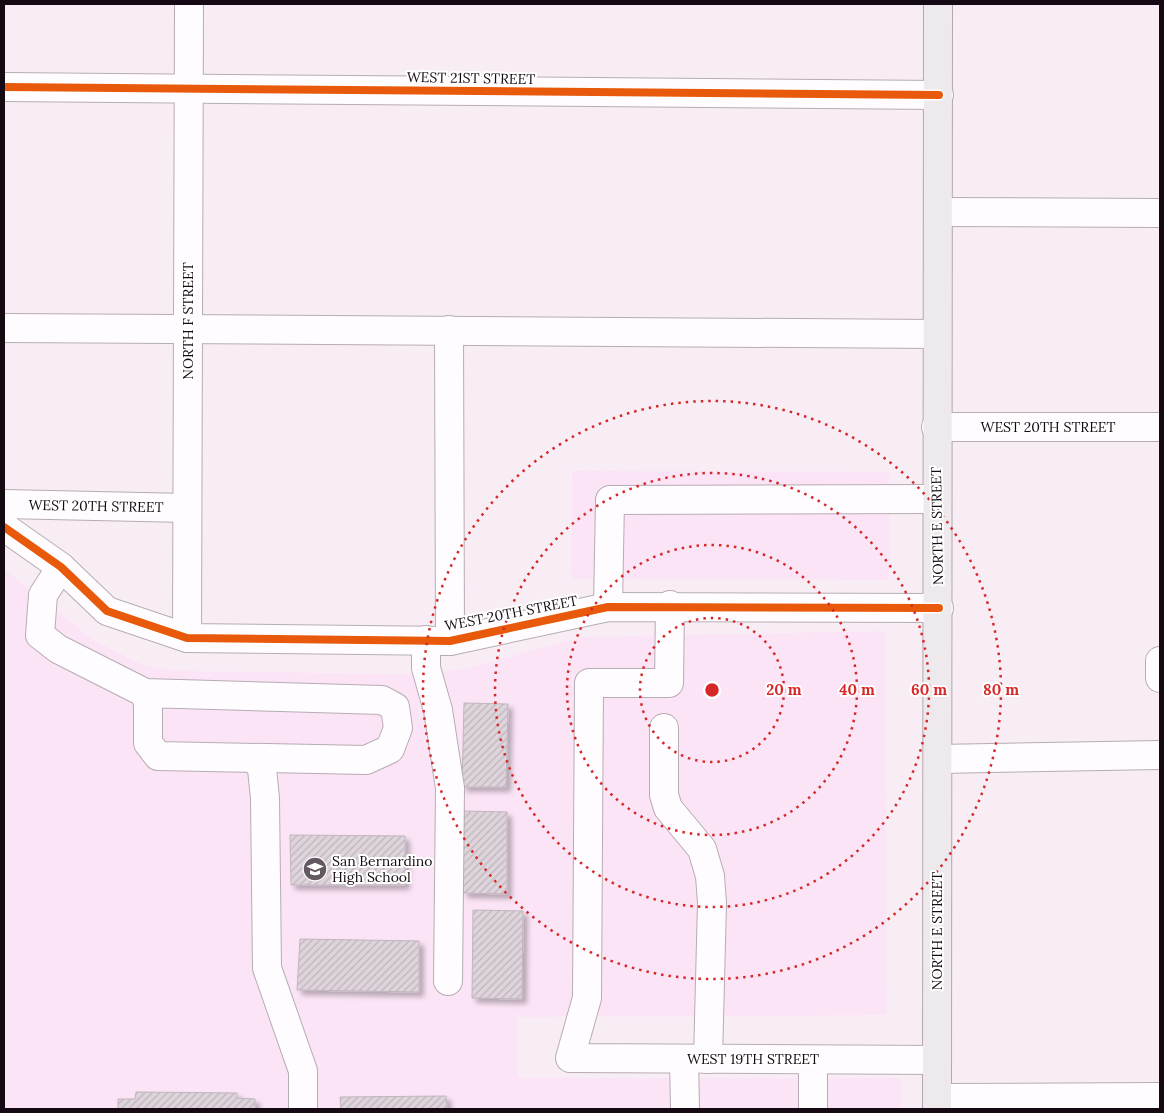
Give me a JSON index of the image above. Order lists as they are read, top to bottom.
{
  "streets": {
    "main road": ["NORTH E STREET"],
    "street": [
      "WEST 21ST STREET",
      "NORTH F STREET",
      "WEST 20TH STREET",
      "WEST 19TH STREET"
    ]
  },
  "crossings": [
    ["WEST 21ST STREET", "NORTH F STREET"],
    ["WEST 21ST STREET", "NORTH E STREET"],
    ["NORTH F STREET", "WEST 20TH STREET"],
    ["WEST 20TH STREET", "NORTH E STREET"],
    ["WEST 20TH STREET", "WEST 19TH STREET"],
    ["NORTH E STREET", "WEST 19TH STREET"]
  ],
  "places": {
    "school or university": ["San Bernardino High School"]
  },
  "rings": [
    "20 m",
    "40 m",
    "60 m",
    "80 m"
  ]
}
